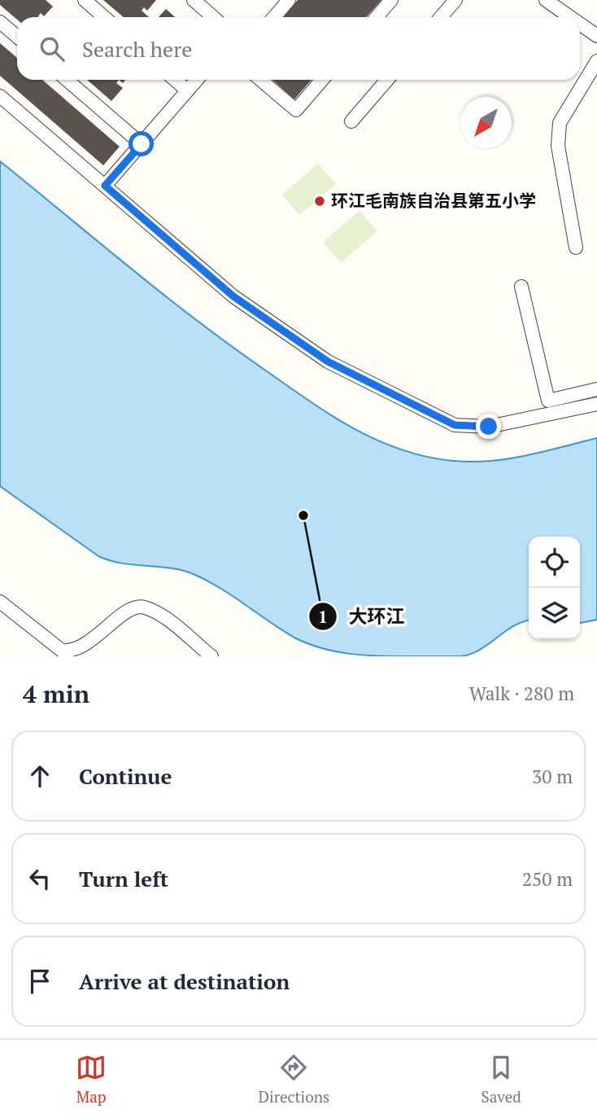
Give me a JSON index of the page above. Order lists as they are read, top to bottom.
{
  "places": ["环江毛南族自治县第五小学", "大环江"],
  "north": "bottom left",
  "page": {
    "search": "Search here",
    "heading": ["4 min", "Walk · 280 m"],
    "list": [
      ["Continue", "30 m"],
      ["Turn left", "250 m"],
      "Arrive at destination"
    ],
    "nav": ["Map", "Directions", "Saved"]
  }
}
